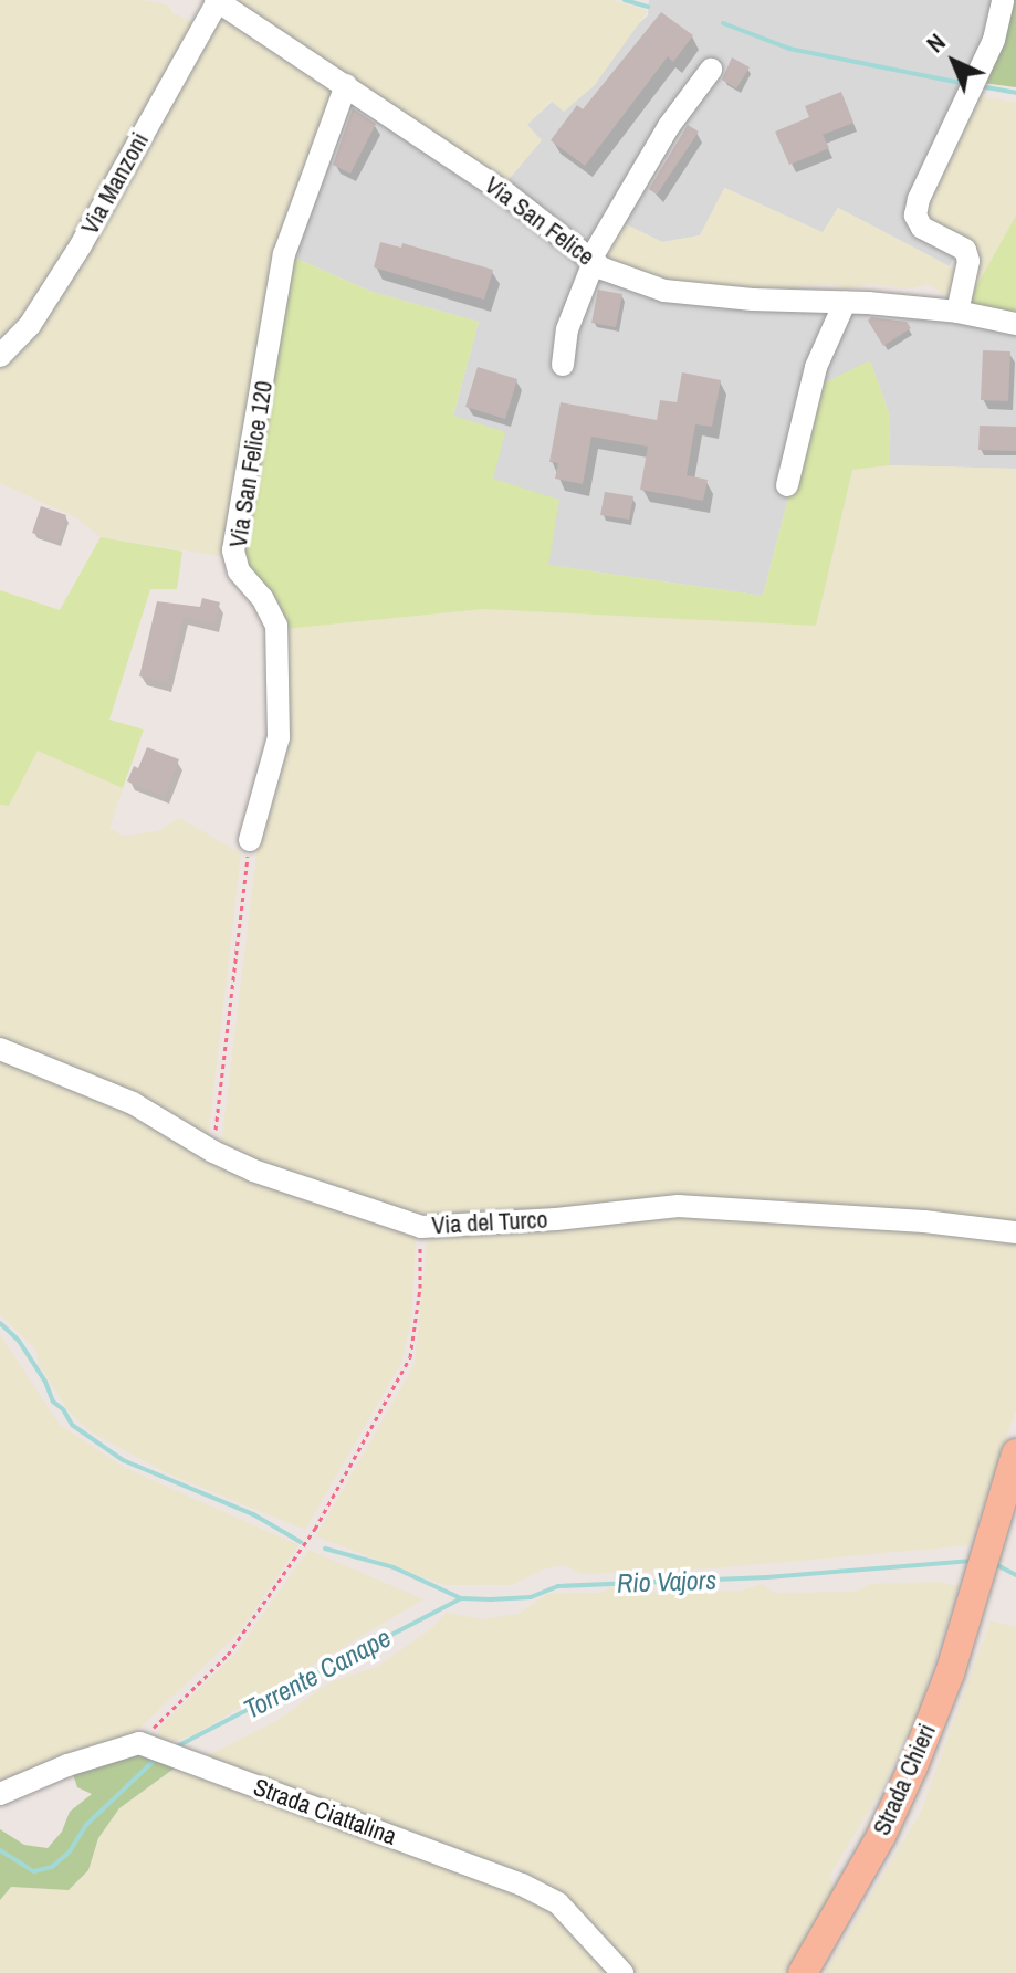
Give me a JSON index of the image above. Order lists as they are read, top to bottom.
{
  "streets": {
    "main road": ["Strada Chieri"],
    "street": [
      "Via Manzoni",
      "Via San Felice",
      "Via San Felice 120",
      "Via del Turco",
      "Strada Ciattalina"
    ]
  },
  "crossings": [
    ["Via Manzoni", "Via San Felice"],
    ["Via San Felice", "Via San Felice 120"]
  ],
  "water": ["Rio Vajors", "Torrente Canape"],
  "north": "top left"
}
